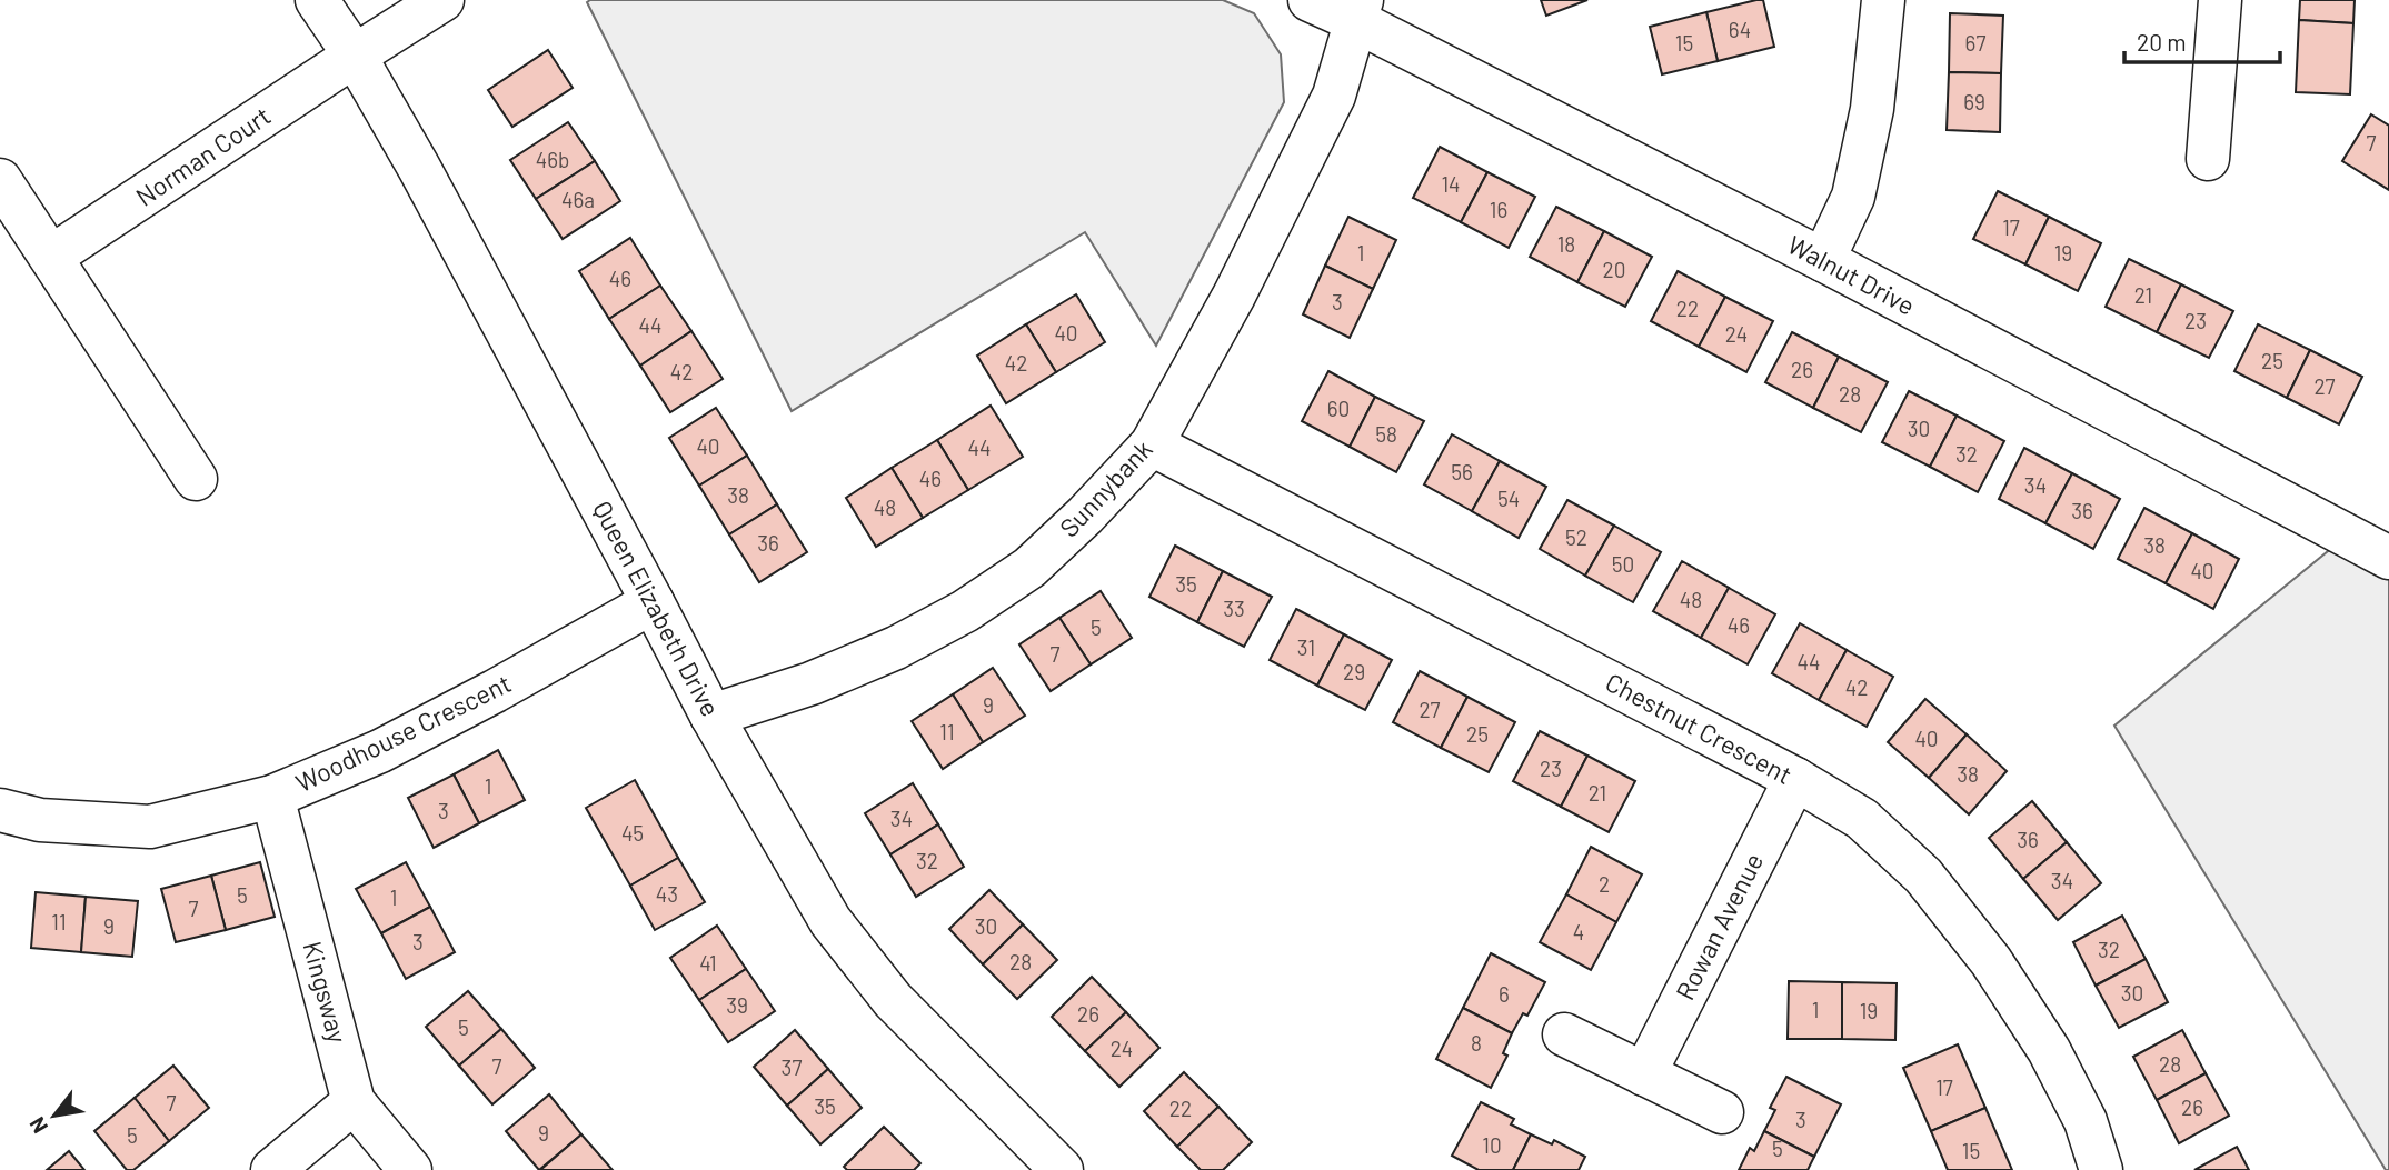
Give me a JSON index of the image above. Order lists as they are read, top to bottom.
{
  "streets": {
    "street": [
      "Norman Court",
      "Walnut Drive",
      "Sunnybank",
      "Queen Elizabeth Drive",
      "Chestnut Crescent",
      "Woodhouse Crescent",
      "Rowan Avenue",
      "Kingsway"
    ]
  },
  "crossings": [
    ["Norman Court", "Queen Elizabeth Drive"],
    ["Walnut Drive", "Sunnybank"],
    ["Sunnybank", "Queen Elizabeth Drive"],
    ["Sunnybank", "Chestnut Crescent"],
    ["Queen Elizabeth Drive", "Woodhouse Crescent"],
    ["Chestnut Crescent", "Rowan Avenue"],
    ["Woodhouse Crescent", "Kingsway"]
  ],
  "house_numbers": [
    "64",
    "15",
    "67",
    "69",
    "7",
    "46b",
    "14",
    "46a",
    "16",
    "17",
    "18",
    "1",
    "19",
    "20",
    "46",
    "21",
    "3",
    "22",
    "23",
    "44",
    "40",
    "24",
    "25",
    "42",
    "26",
    "42",
    "27",
    "28",
    "60",
    "30",
    "58",
    "40",
    "44",
    "32",
    "56",
    "46",
    "34",
    "38",
    "54",
    "48",
    "36",
    "52",
    "36",
    "38",
    "50",
    "40",
    "35",
    "48",
    "33",
    "46",
    "5",
    "31",
    "7",
    "44",
    "29",
    "42",
    "9",
    "27",
    "11",
    "25",
    "40",
    "23",
    "38",
    "1",
    "21",
    "3",
    "34",
    "45",
    "36",
    "32",
    "34",
    "2",
    "43",
    "5",
    "1",
    "7",
    "11",
    "9",
    "30",
    "4",
    "3",
    "32",
    "28",
    "41",
    "30",
    "6",
    "39",
    "1",
    "19",
    "26",
    "5",
    "8",
    "24",
    "28",
    "7",
    "37",
    "17",
    "7",
    "35",
    "26",
    "22",
    "3",
    "9",
    "5",
    "10",
    "5",
    "15"
  ],
  "scale_bar": "20 m",
  "north": "bottom left"
}
